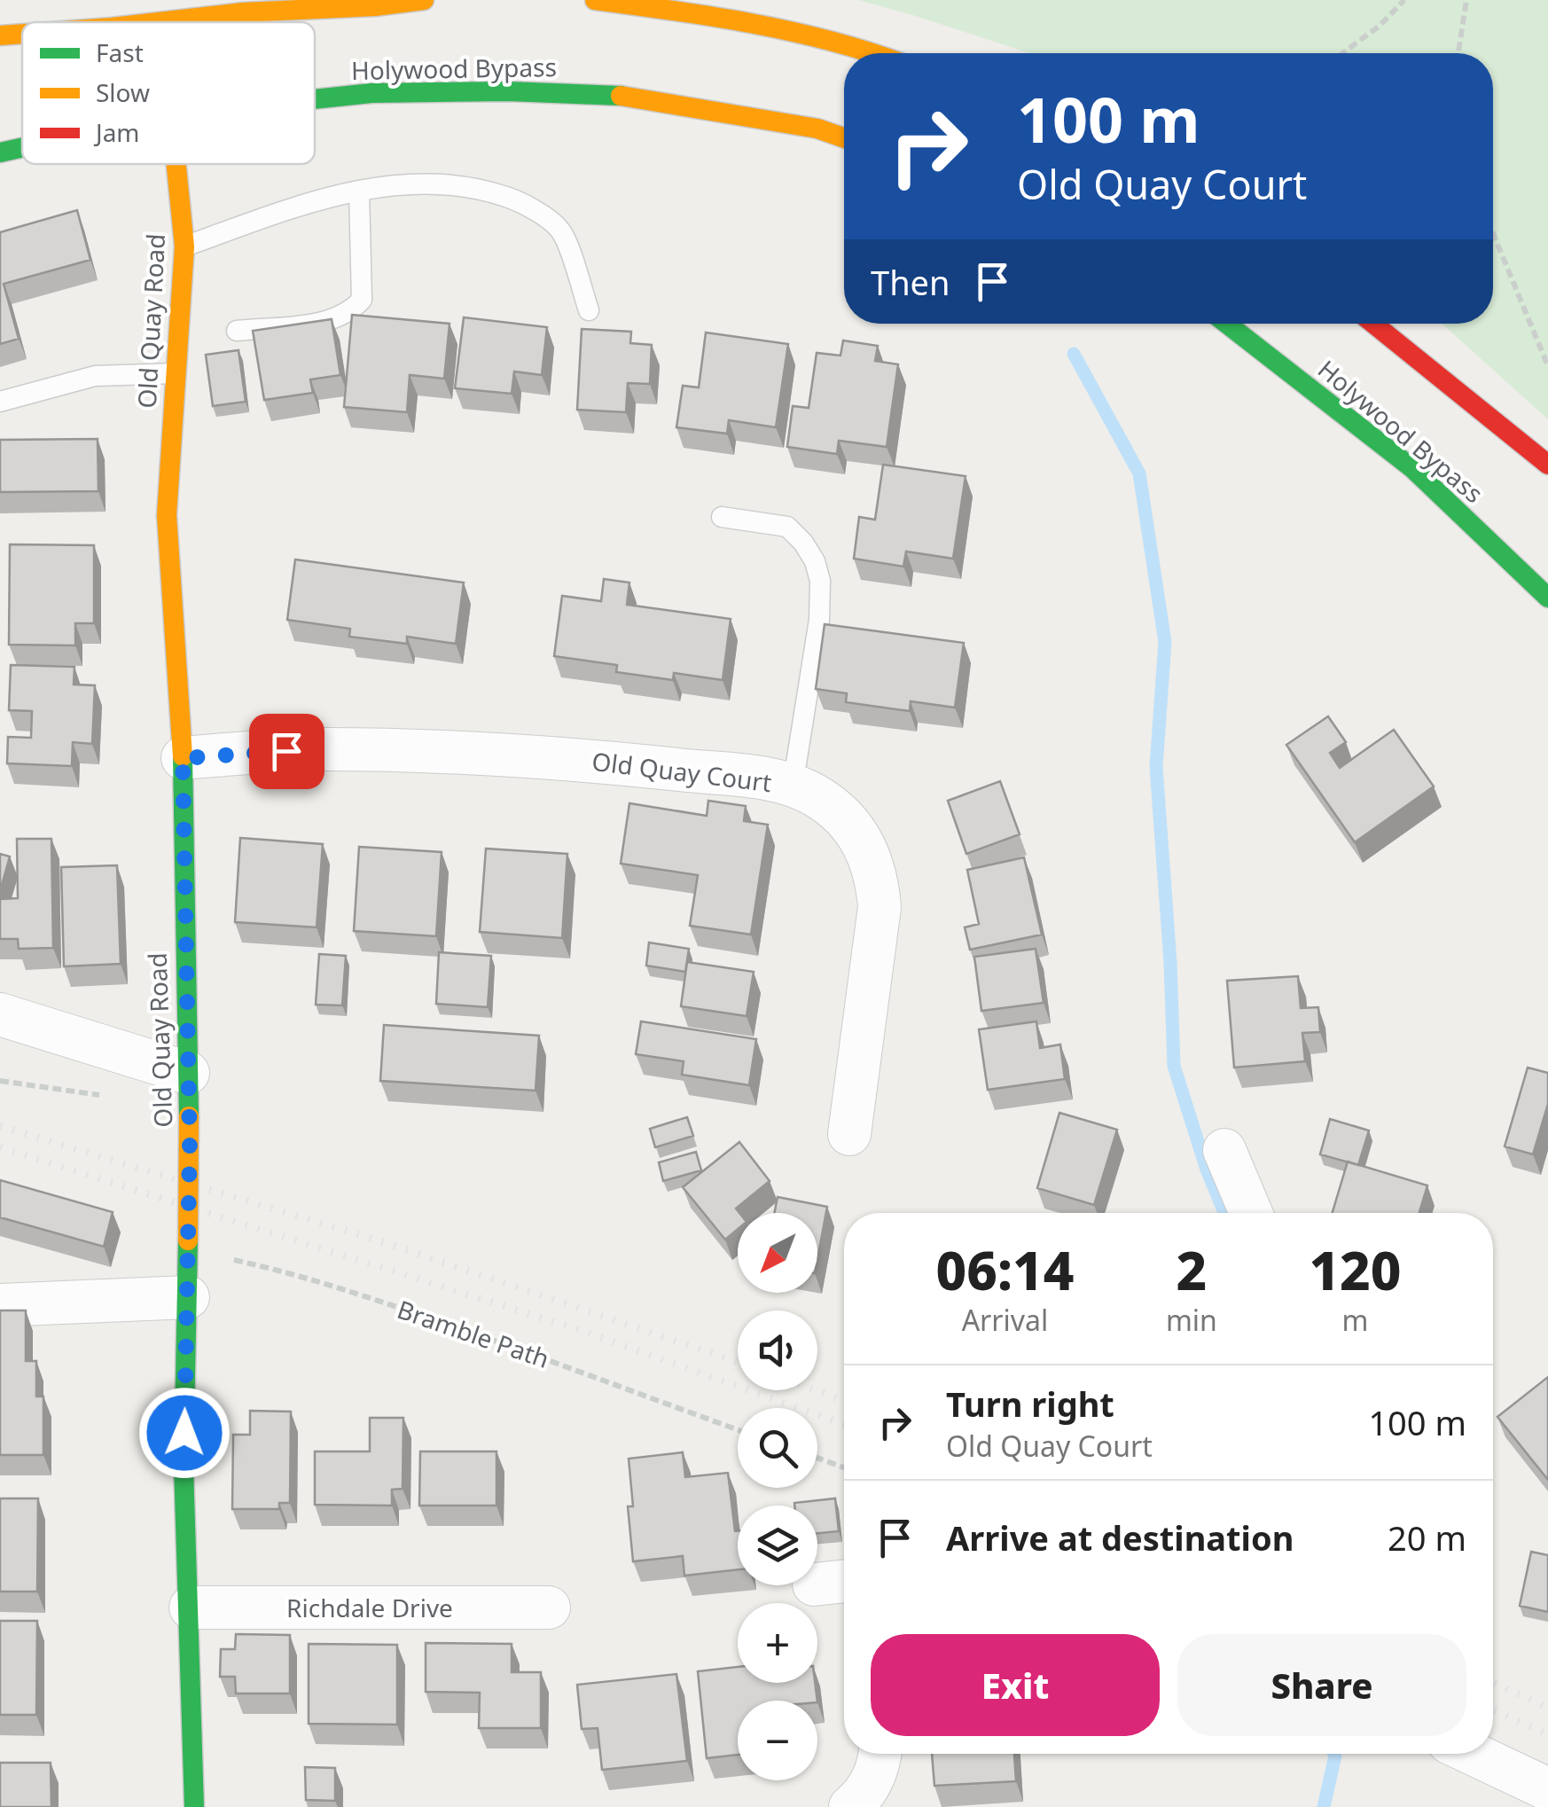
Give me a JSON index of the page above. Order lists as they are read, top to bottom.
{
  "streets": {
    "main road": ["Holywood Bypass", "Old Quay Road"],
    "street": ["Old Quay Court", "Richdale Drive"],
    "path": ["Bramble Path"]
  },
  "crossings": [
    ["Old Quay Road", "Old Quay Court"],
    ["Old Quay Road", "Bramble Path"],
    ["Old Quay Road", "Richdale Drive"]
  ],
  "legend": ["Fast", "Slow", "Jam"],
  "north": "bottom left",
  "page": {
    "turn": ["100 m", "Old Quay Court"],
    "then": "Then",
    "map_buttons": ["+", "−"],
    "eta": [
      "06:14",
      "Arrival",
      "2",
      "min",
      "120",
      "m"
    ],
    "list": [
      {
        "name": "Turn right",
        "note": "Old Quay Court",
        "value": "100 m"
      },
      {
        "name": "Arrive at destination",
        "value": "20 m"
      }
    ],
    "buttons": ["Exit", "Share"]
  }
}
